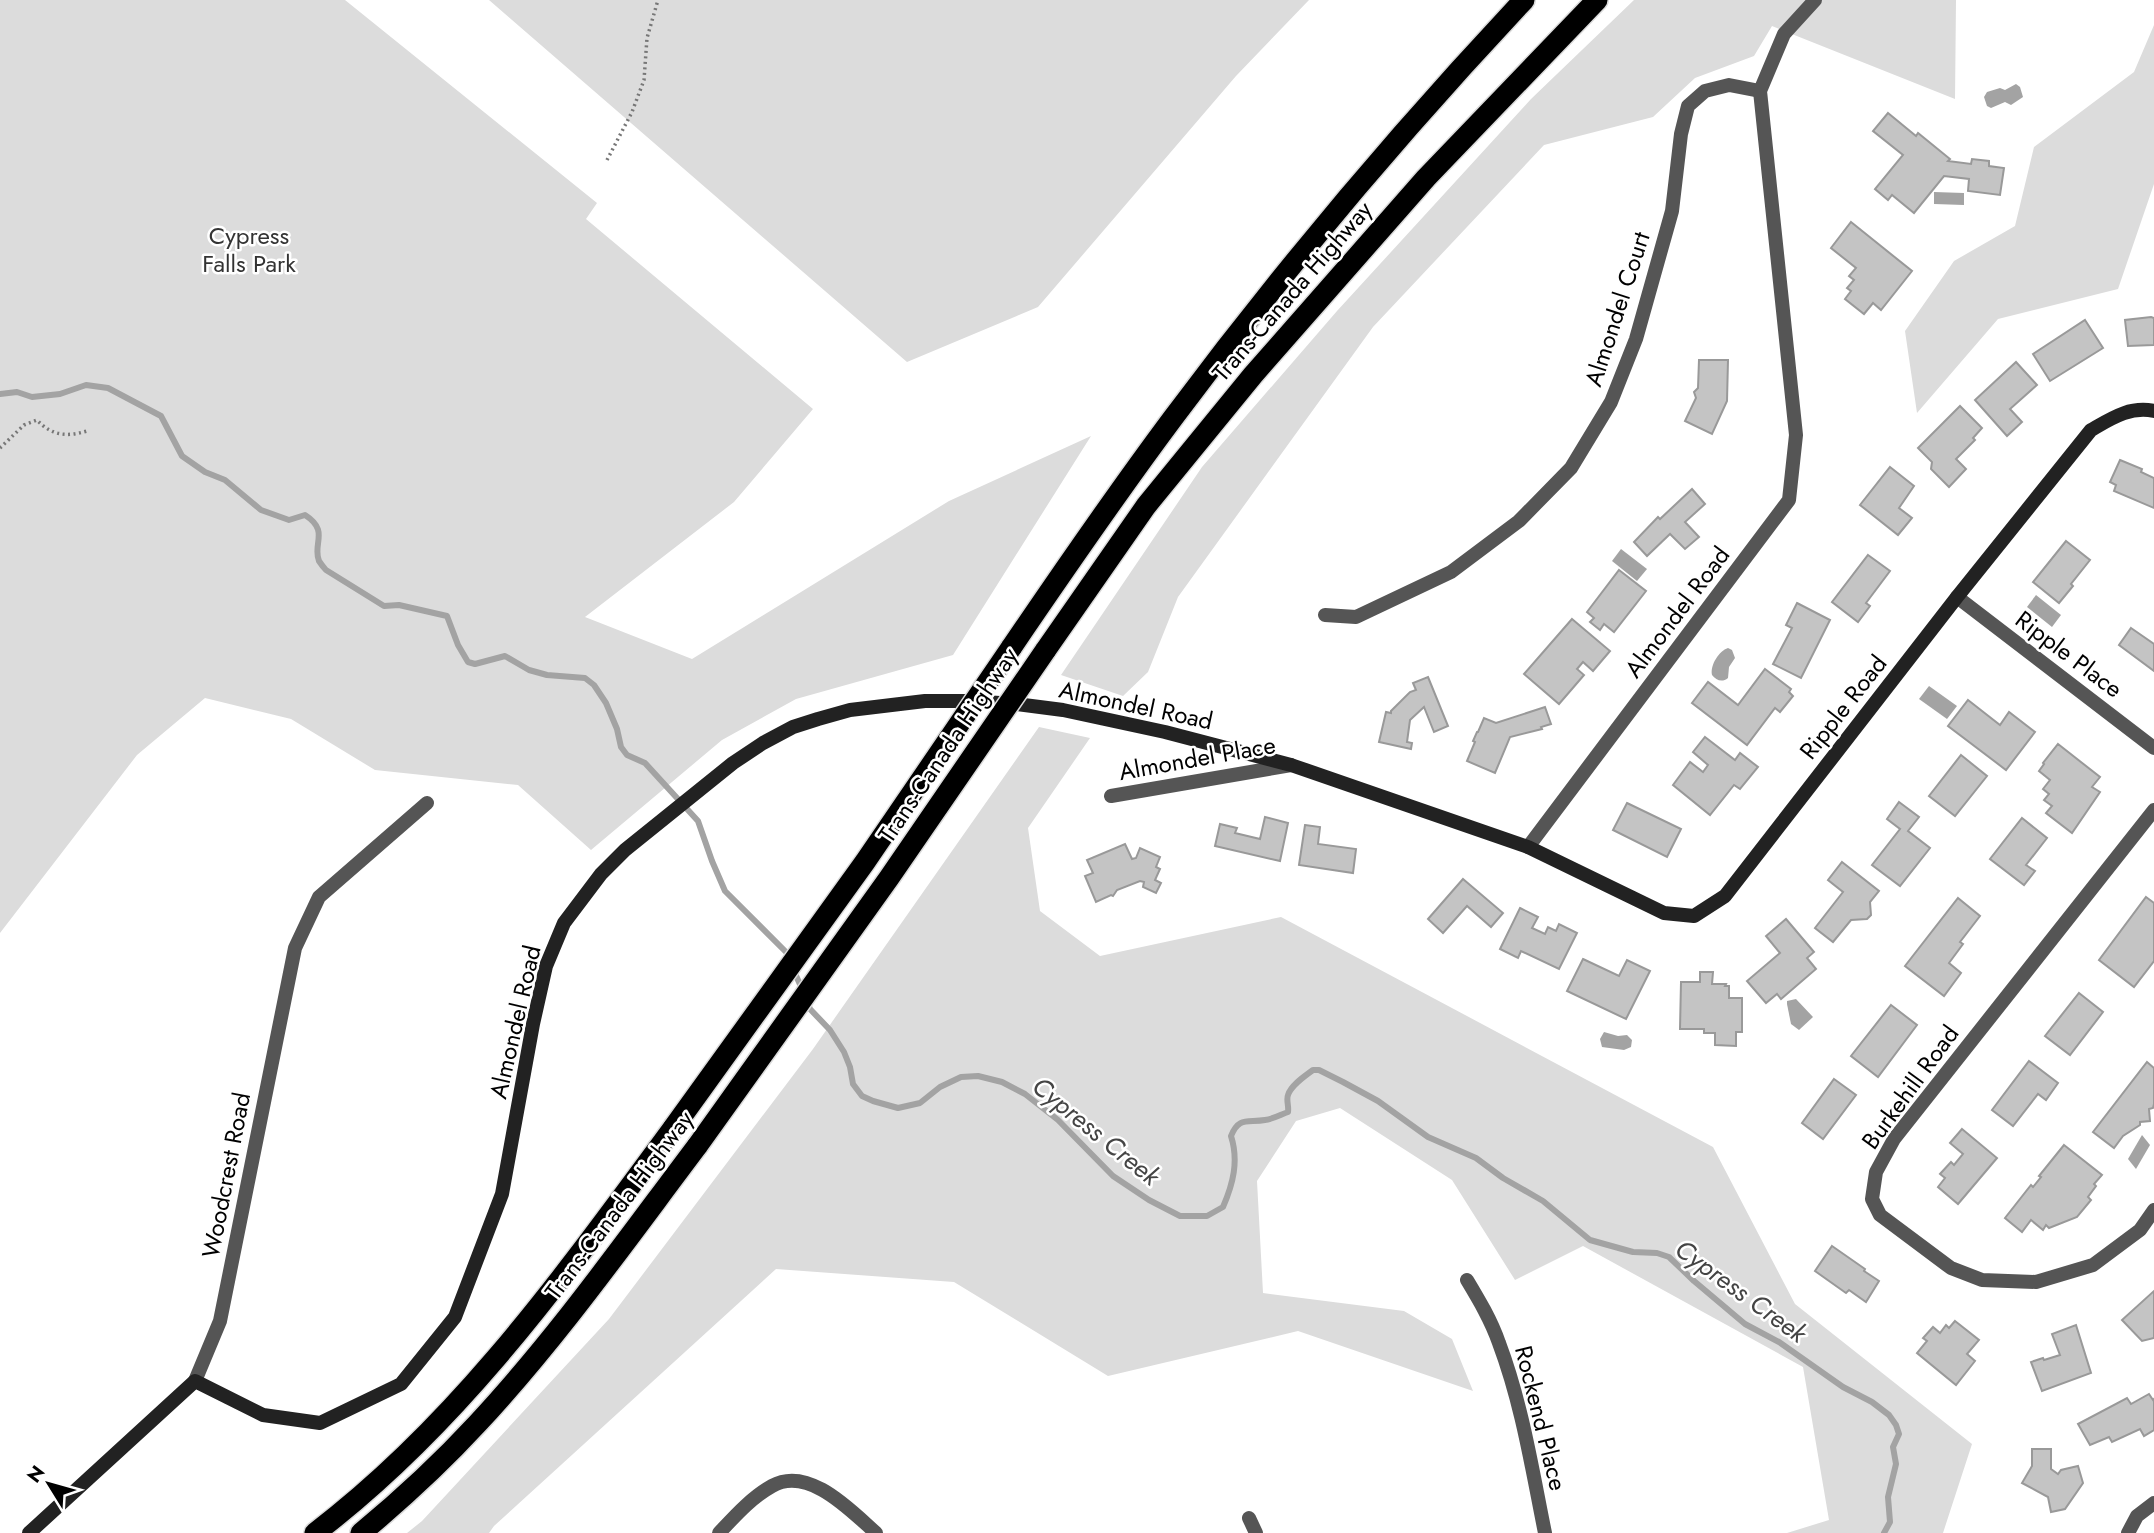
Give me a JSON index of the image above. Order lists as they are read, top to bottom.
{
  "streets": {
    "highway": ["Trans-Canada Highway"],
    "street": [
      "Almondel Court",
      "Almondel Road",
      "Ripple Place",
      "Ripple Road",
      "Almondel Place",
      "Burkehill Road",
      "Woodcrest Road",
      "Rockend Place"
    ]
  },
  "crossings": [
    ["Almondel Court", "Almondel Road"],
    ["Almondel Road", "Ripple Road"],
    ["Almondel Road", "Almondel Place"],
    ["Almondel Road", "Woodcrest Road"],
    ["Ripple Place", "Ripple Road"]
  ],
  "water": ["Cypress Creek"],
  "parks": ["Cypress Falls Park"],
  "north": "top left"
}
